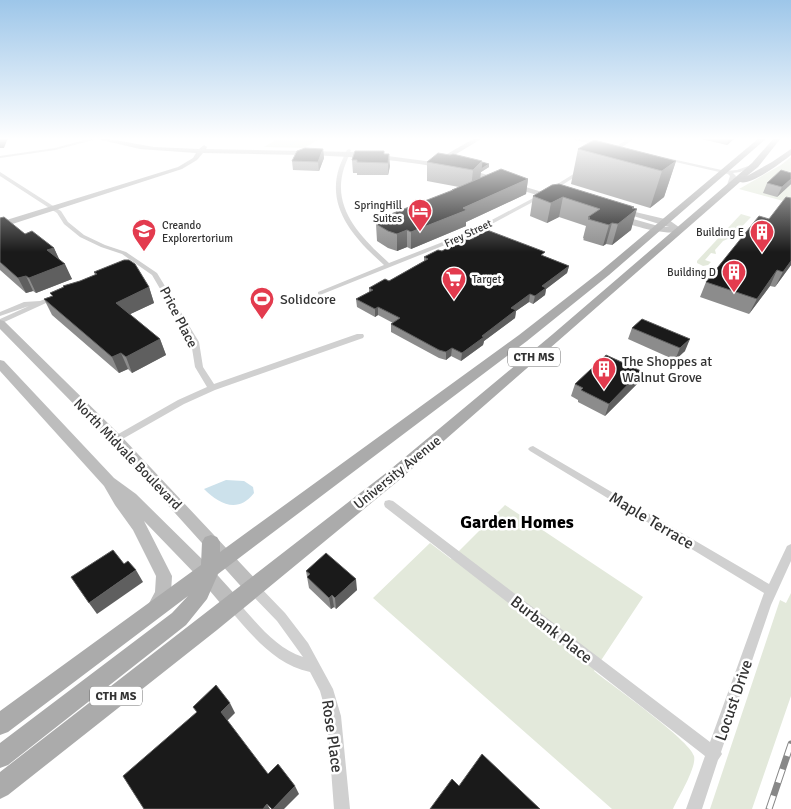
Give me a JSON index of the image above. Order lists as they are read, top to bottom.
{
  "streets": {
    "main road": ["CTH MS", "University Avenue"],
    "street": [
      "Frey Street",
      "Price Place",
      "North Midvale Boulevard",
      "Maple Terrace",
      "Burbank Place",
      "Locust Drive",
      "Rose Place"
    ]
  },
  "crossings": [
    ["CTH MS", "North Midvale Boulevard"],
    ["North Midvale Boulevard", "University Avenue"],
    ["North Midvale Boulevard", "Rose Place"],
    ["University Avenue", "Rose Place"],
    ["Maple Terrace", "Locust Drive"],
    ["Burbank Place", "Locust Drive"]
  ],
  "districts": ["Garden Homes"],
  "places": {
    "hotel": ["SpringHill Suites"],
    "school or university": ["Creando Explorertorium"],
    "building": ["Building E", "Building D", "The Shoppes at Walnut Grove"],
    "supermarket": ["Target"],
    "sports": ["Solidcore"]
  }
}
